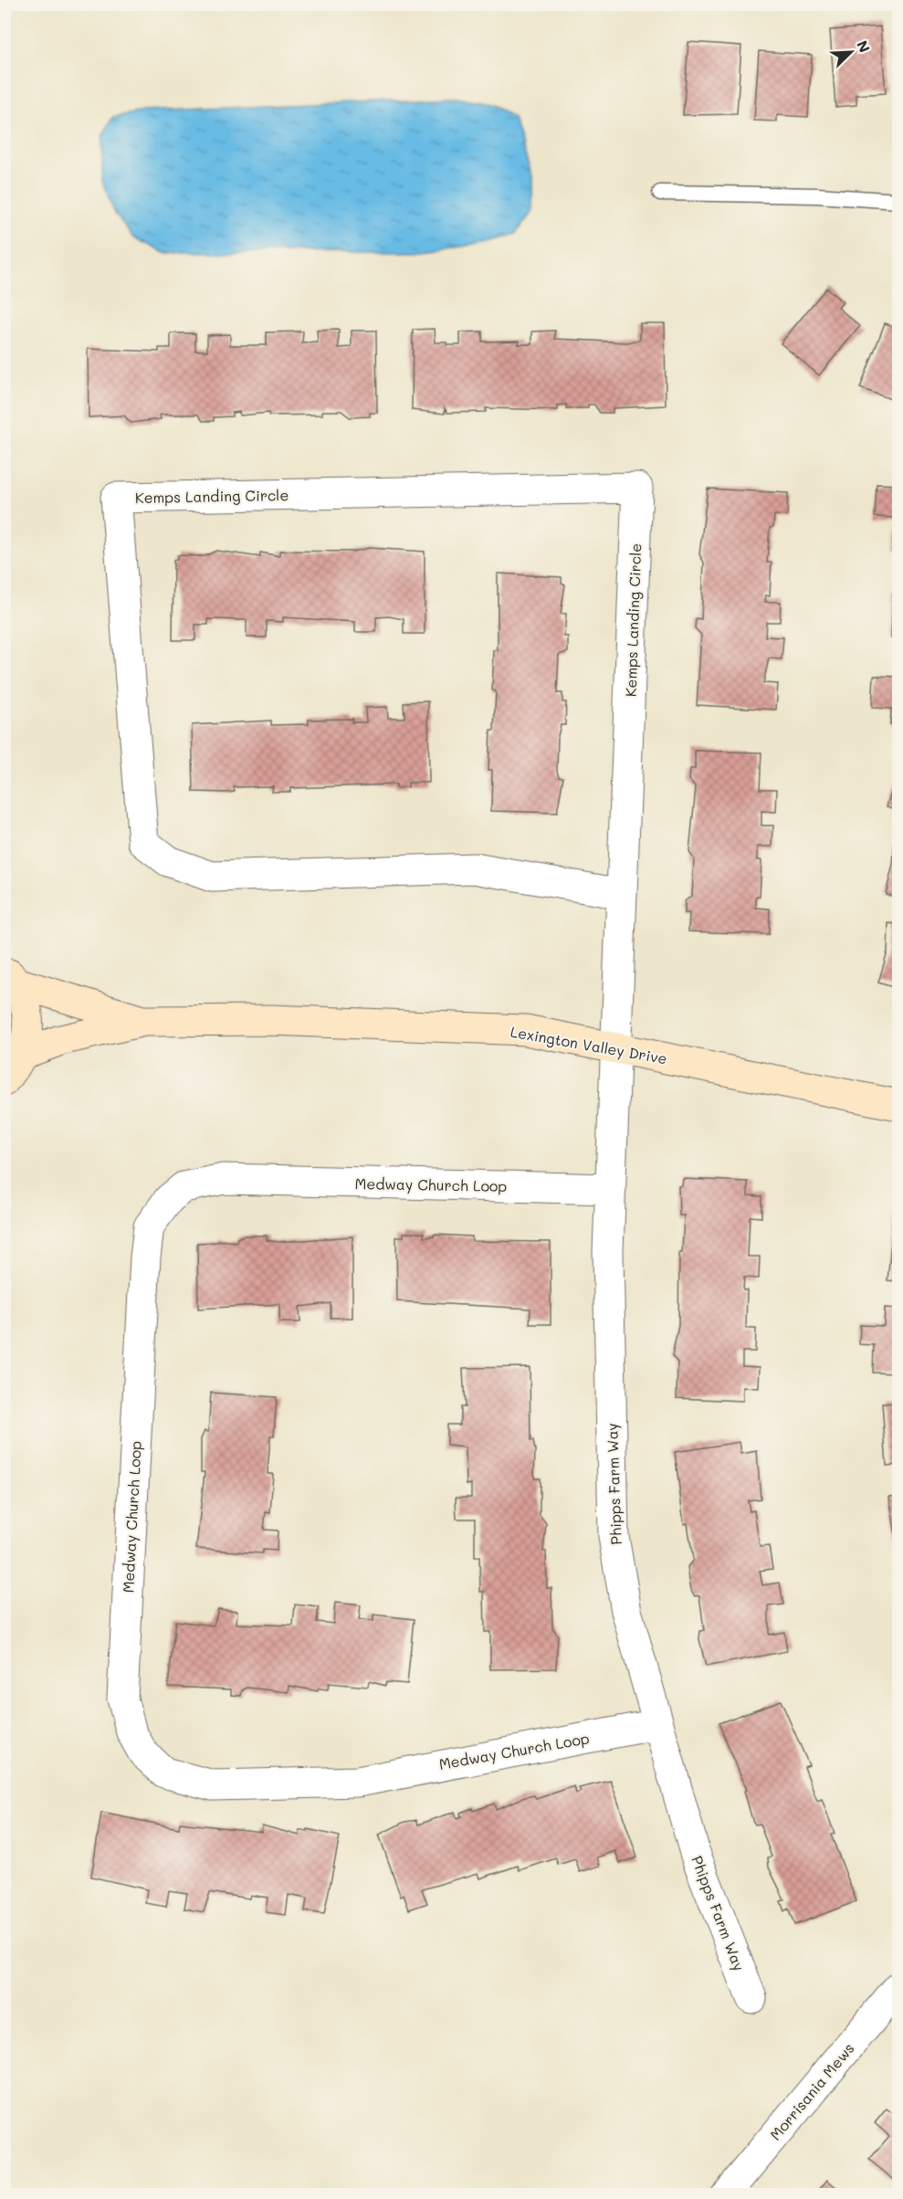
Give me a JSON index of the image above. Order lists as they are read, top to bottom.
{
  "streets": {
    "street": [
      "Kemps Landing Circle",
      "Lexington Valley Drive",
      "Medway Church Loop",
      "Phipps Farm Way",
      "Morrisania Mews"
    ]
  },
  "crossings": [
    ["Kemps Landing Circle", "Lexington Valley Drive"],
    ["Kemps Landing Circle", "Phipps Farm Way"],
    ["Lexington Valley Drive", "Phipps Farm Way"],
    ["Medway Church Loop", "Phipps Farm Way"]
  ],
  "north": "top right"
}
